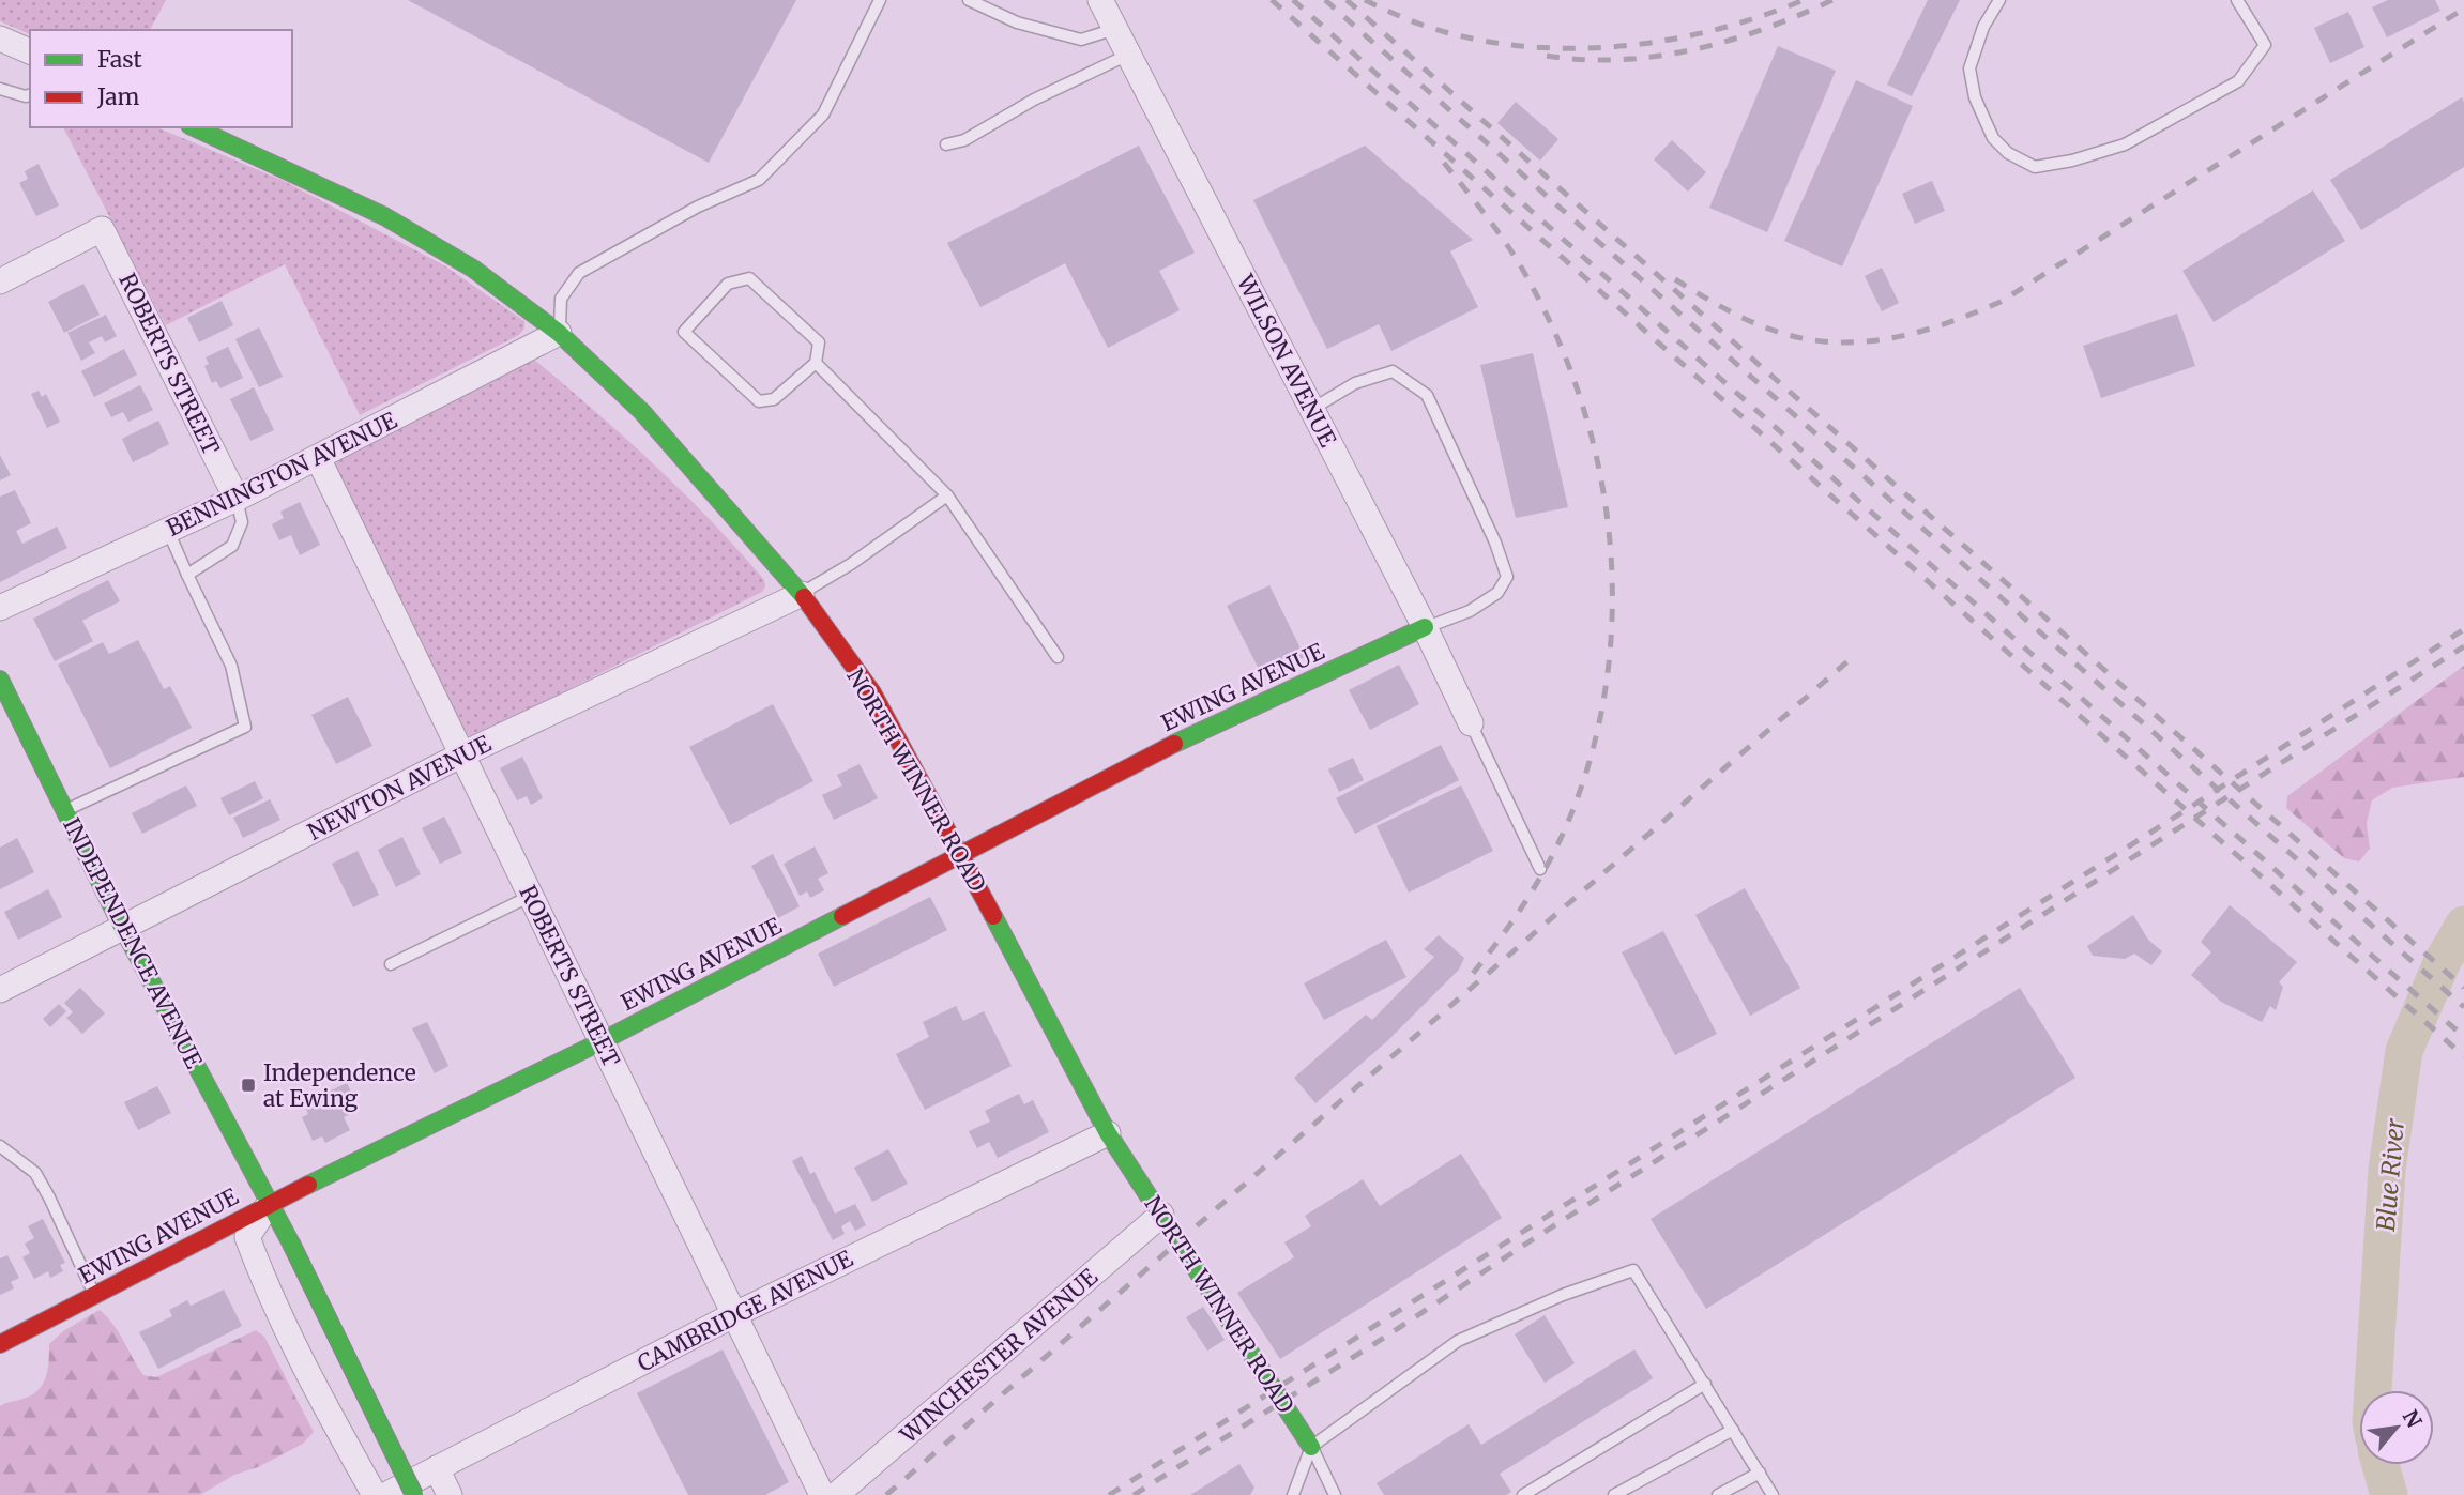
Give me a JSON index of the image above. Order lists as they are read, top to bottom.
{
  "streets": {
    "street": [
      "WILSON AVENUE",
      "ROBERTS STREET",
      "BENNINGTON AVENUE",
      "EWING AVENUE",
      "NORTH WINNER ROAD",
      "NEWTON AVENUE",
      "INDEPENDENCE AVENUE",
      "CAMBRIDGE AVENUE",
      "WINCHESTER AVENUE"
    ]
  },
  "crossings": [
    ["WILSON AVENUE", "EWING AVENUE"],
    ["ROBERTS STREET", "BENNINGTON AVENUE"],
    ["ROBERTS STREET", "EWING AVENUE"],
    ["ROBERTS STREET", "NEWTON AVENUE"],
    ["ROBERTS STREET", "CAMBRIDGE AVENUE"],
    ["BENNINGTON AVENUE", "NORTH WINNER ROAD"],
    ["EWING AVENUE", "NORTH WINNER ROAD"],
    ["EWING AVENUE", "INDEPENDENCE AVENUE"],
    ["NORTH WINNER ROAD", "NEWTON AVENUE"],
    ["NORTH WINNER ROAD", "CAMBRIDGE AVENUE"],
    ["NORTH WINNER ROAD", "WINCHESTER AVENUE"],
    ["NEWTON AVENUE", "INDEPENDENCE AVENUE"]
  ],
  "water": ["Blue River"],
  "places": {
    "transit": ["Independence at Ewing"]
  },
  "legend": ["Fast", "Jam"],
  "north": "top right"
}
